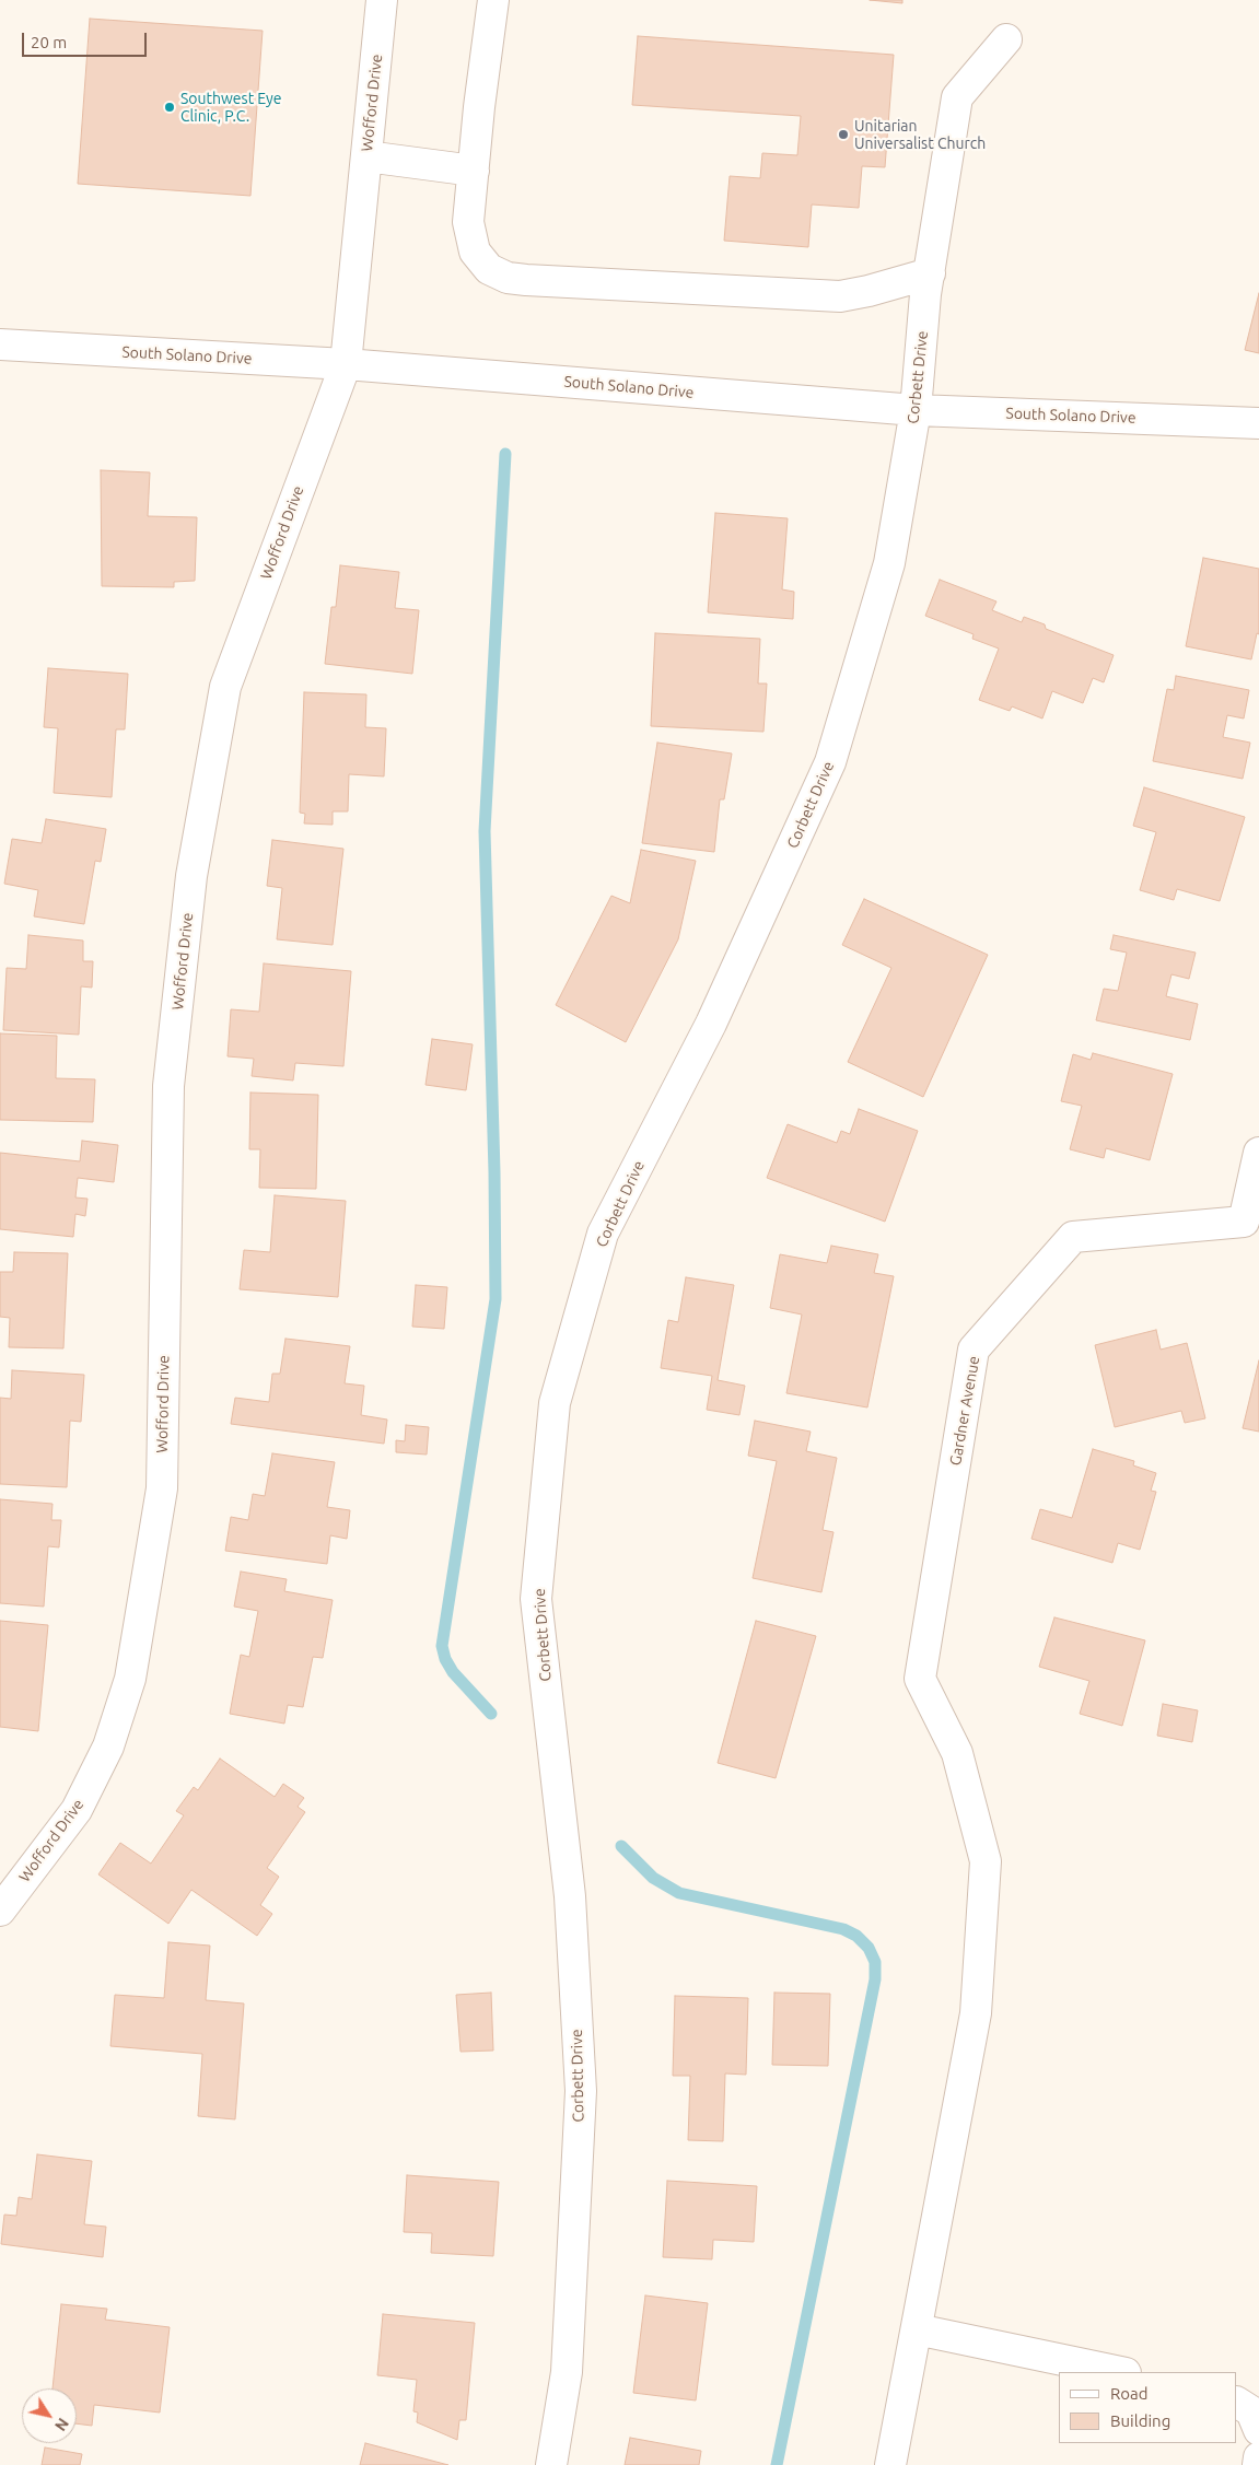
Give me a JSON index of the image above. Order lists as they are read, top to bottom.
{
  "streets": {
    "street": [
      "Wofford Drive",
      "South Solano Drive",
      "Corbett Drive",
      "Gardner Avenue"
    ]
  },
  "crossings": [
    ["Wofford Drive", "South Solano Drive"],
    ["South Solano Drive", "Corbett Drive"]
  ],
  "places": ["Southwest Eye Clinic, P.C.", "Unitarian Universalist Church"],
  "legend": ["Road", "Building"],
  "scale_bar": "20 m",
  "north": "bottom right"
}
